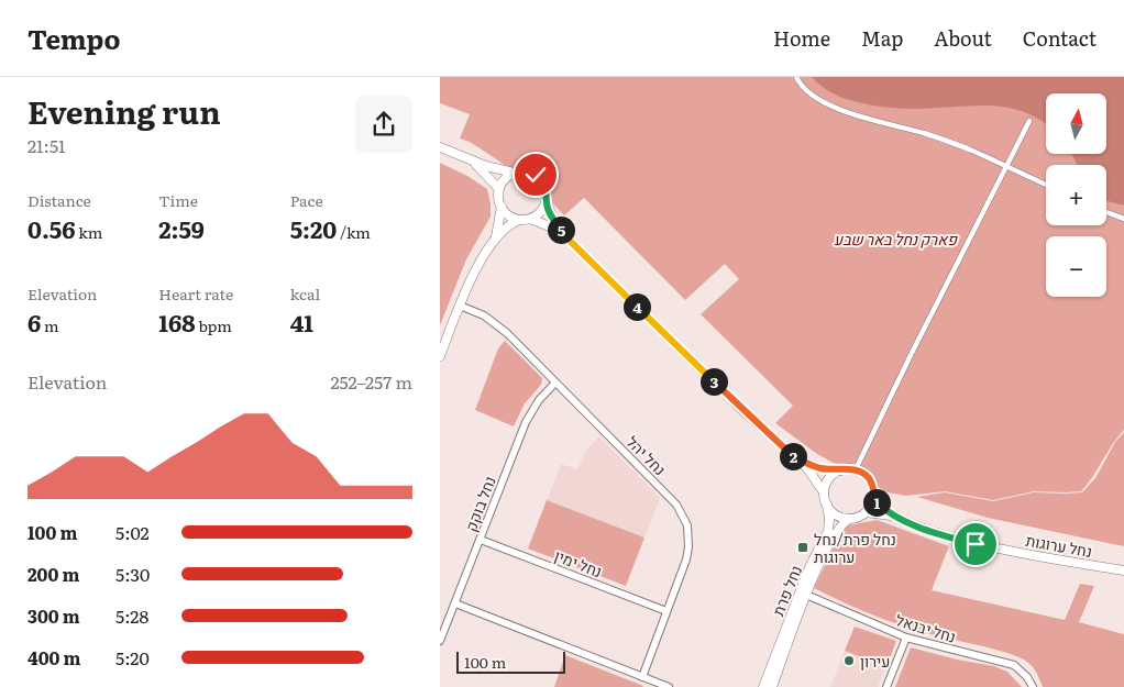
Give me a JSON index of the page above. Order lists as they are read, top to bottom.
{
  "streets": {
    "street": [
      "נחל יהל",
      "נחל בוקק",
      "נחל ערוגות",
      "נחל ימין",
      "נחל פרת",
      "נחל יבנאל"
    ]
  },
  "crossings": [
    ["נחל יהל", "נחל בוקק"],
    ["נחל יהל", "נחל ימין"],
    ["נחל בוקק", "נחל ימין"],
    ["נחל ערוגות", "נחל פרת"],
    ["נחל פרת", "נחל יבנאל"]
  ],
  "parks": ["פארק נחל באר שבע"],
  "places": {
    "transit": ["נחל פרת/נחל ערוגות"],
    "other": ["עירון"]
  },
  "scale_bar": "100 m",
  "north": "top",
  "page": {
    "header": "Tempo",
    "nav": [
      "Home",
      "Map",
      "About",
      "Contact"
    ],
    "heading": ["Evening run", "21:51"],
    "map_buttons": ["+", "−"],
    "stats": [
      ["Distance", "0.56 km"],
      ["Time", "2:59"],
      ["Pace", "5:20 /km"],
      ["Elevation", "6 m"],
      ["Heart rate", "168 bpm"],
      ["kcal", "41"]
    ],
    "pins": [
      "5",
      "4",
      "3",
      "2",
      "1"
    ],
    "chart": ["Elevation", "252–257 m"],
    "list": [
      {
        "name": "100 m",
        "note": "5:02"
      },
      {
        "name": "200 m",
        "note": "5:30"
      },
      {
        "name": "300 m",
        "note": "5:28"
      },
      {
        "name": "400 m",
        "note": "5:20"
      }
    ],
    "scale": "100 m"
  }
}
